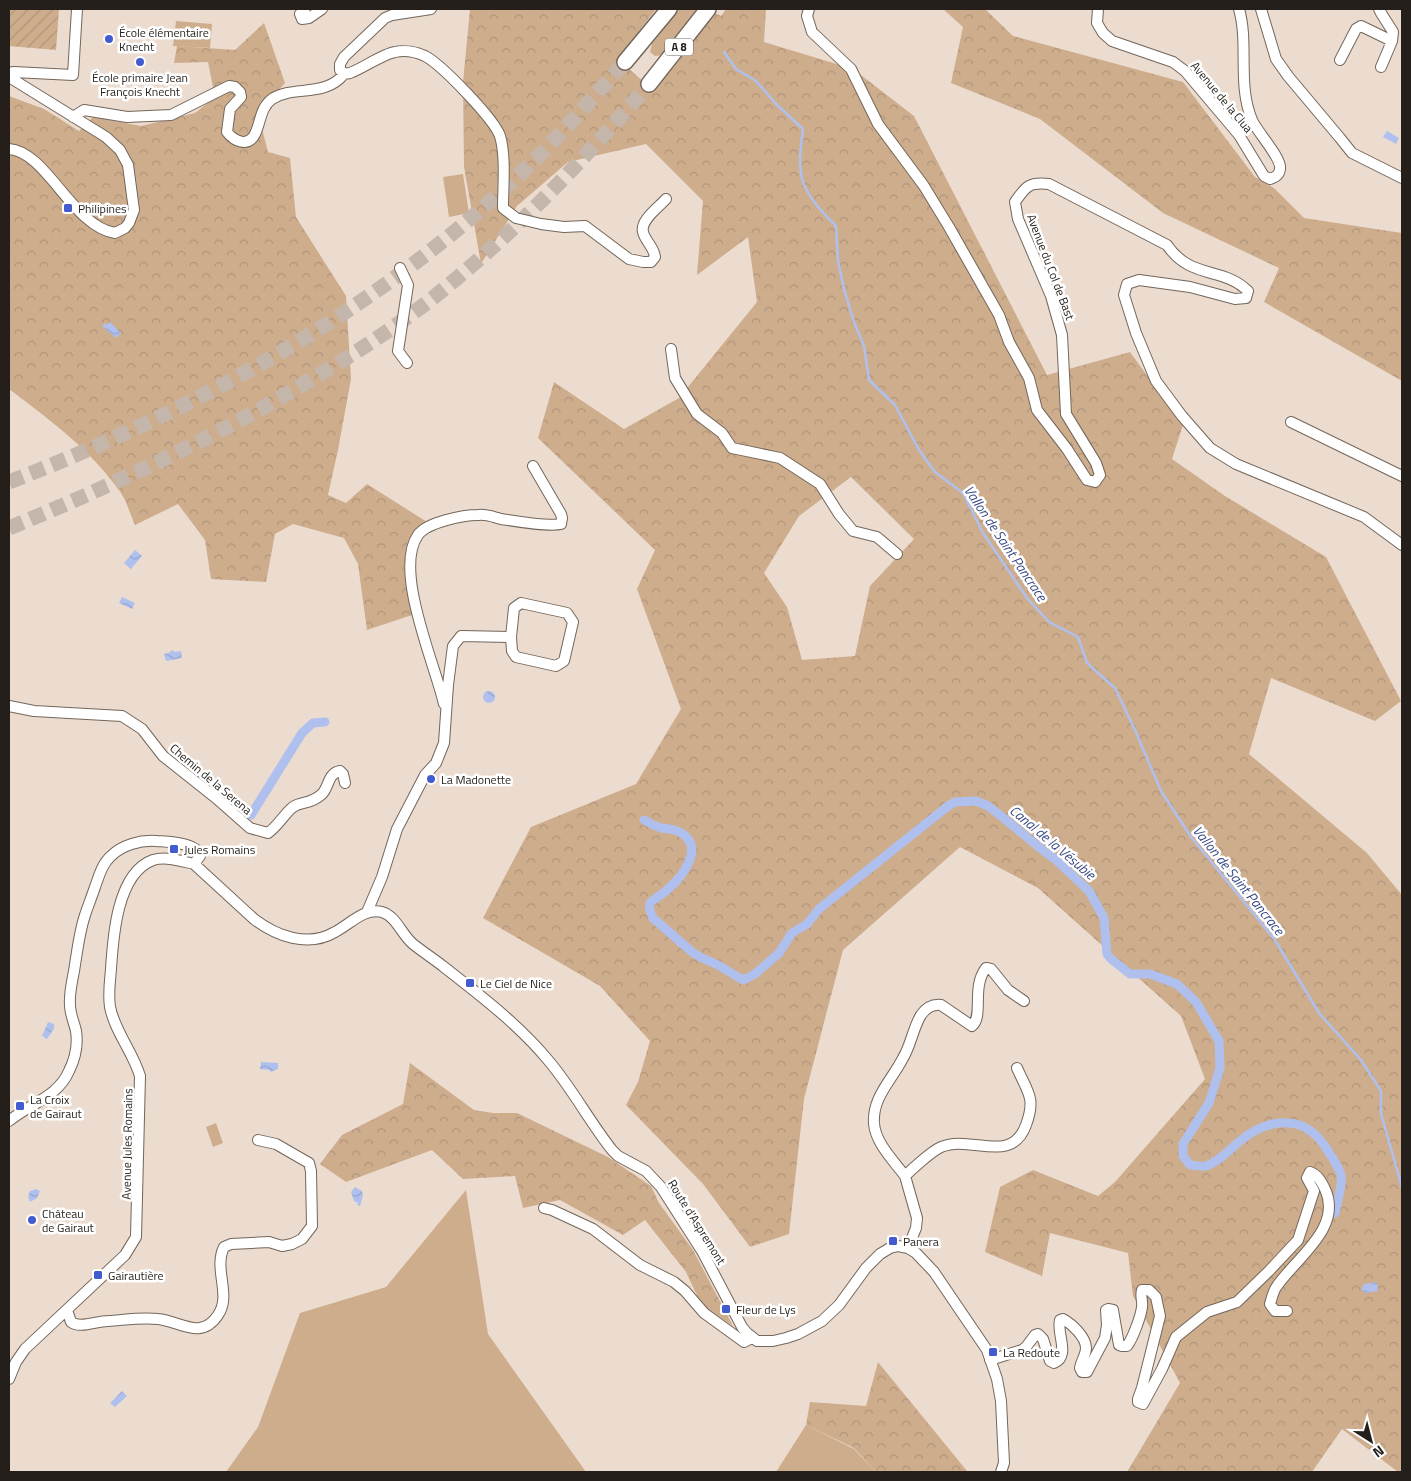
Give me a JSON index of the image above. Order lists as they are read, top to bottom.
{
  "streets": {
    "highway": ["A 8"],
    "street": [
      "Avenue de la Clua",
      "Avenue du Col de Bast",
      "Chemin de la Serena",
      "Avenue Jules Romains",
      "Route d'Aspremont"
    ]
  },
  "water": ["Vallon de Saint Pancrace", "Canal de la Vésubie"],
  "places": {
    "other": [
      "École élémentaire Knecht",
      "École primaire Jean François Knecht",
      "La Madonette",
      "Château de Gairaut"
    ],
    "transit": [
      "Philipines",
      "Jules Romains",
      "Le Ciel de Nice",
      "La Croix de Gairaut",
      "Panera",
      "Gairautière",
      "Fleur de Lys",
      "La Redoute"
    ]
  },
  "north": "bottom right"
}
